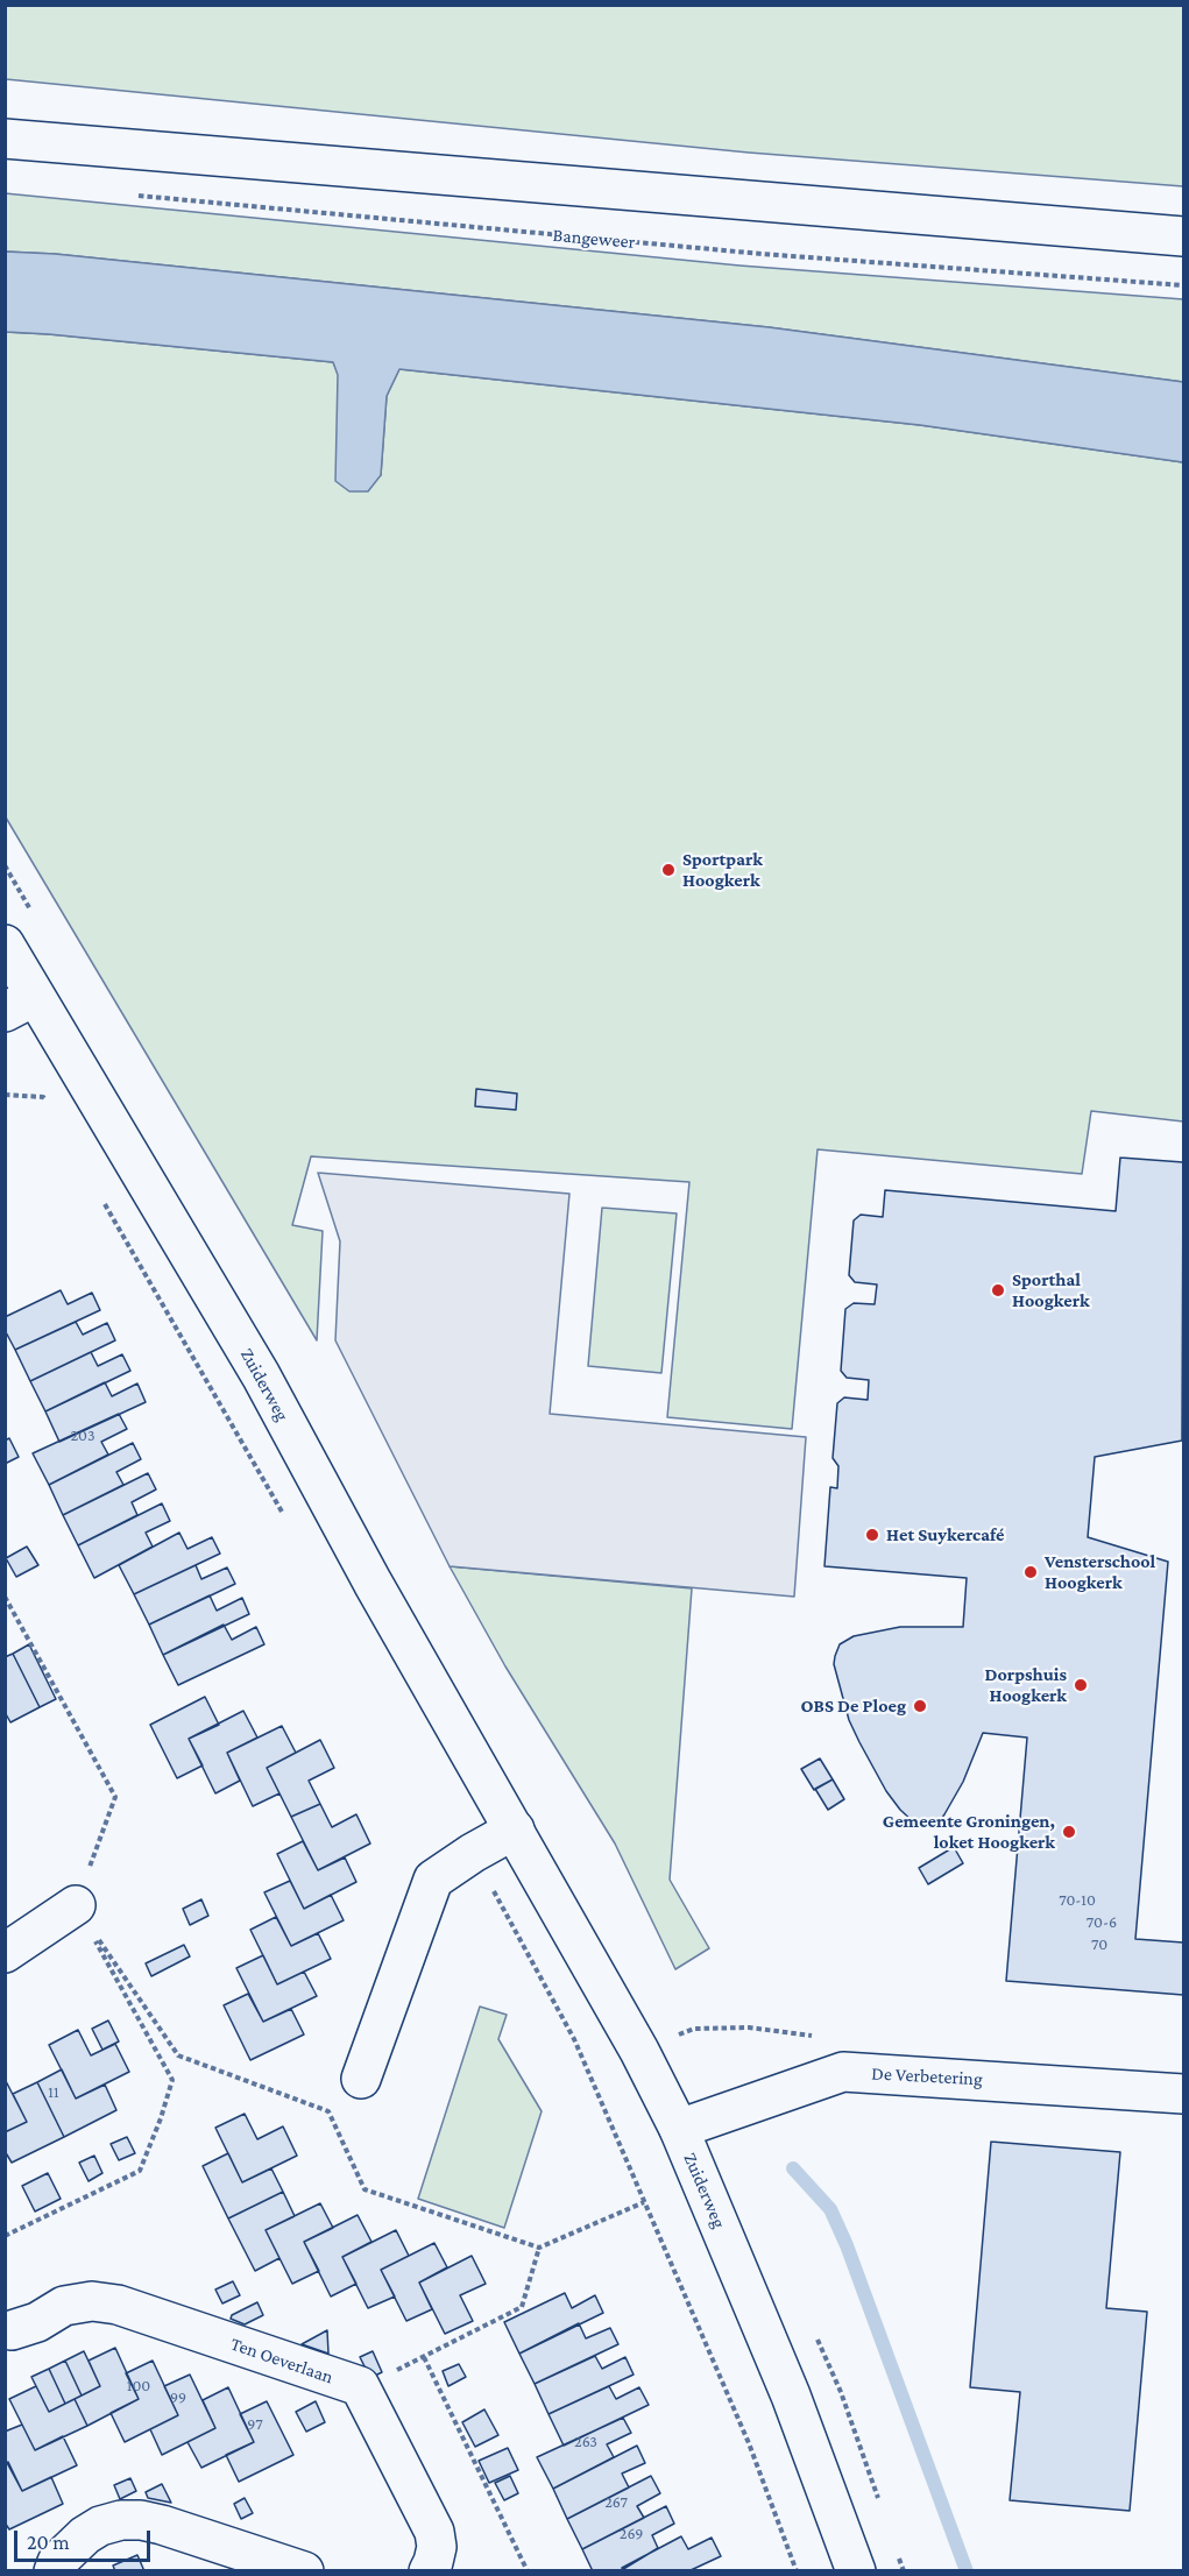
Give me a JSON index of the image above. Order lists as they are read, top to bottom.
{
  "streets": {
    "street": ["Zuiderweg", "De Verbetering", "Ten Oeverlaan"],
    "path": ["Bangeweer"]
  },
  "crossings": [
    ["Zuiderweg", "De Verbetering"]
  ],
  "places": [
    "Sportpark Hoogkerk",
    "Sporthal Hoogkerk",
    "Het Suykercafé",
    "Vensterschool Hoogkerk",
    "Dorpshuis Hoogkerk",
    "OBS De Ploeg",
    "Gemeente Groningen, loket Hoogkerk"
  ],
  "house_numbers": [
    "203",
    "70-10",
    "70-6",
    "70",
    "11",
    "100",
    "99",
    "97",
    "263",
    "267",
    "269"
  ],
  "scale_bar": "20 m"
}
